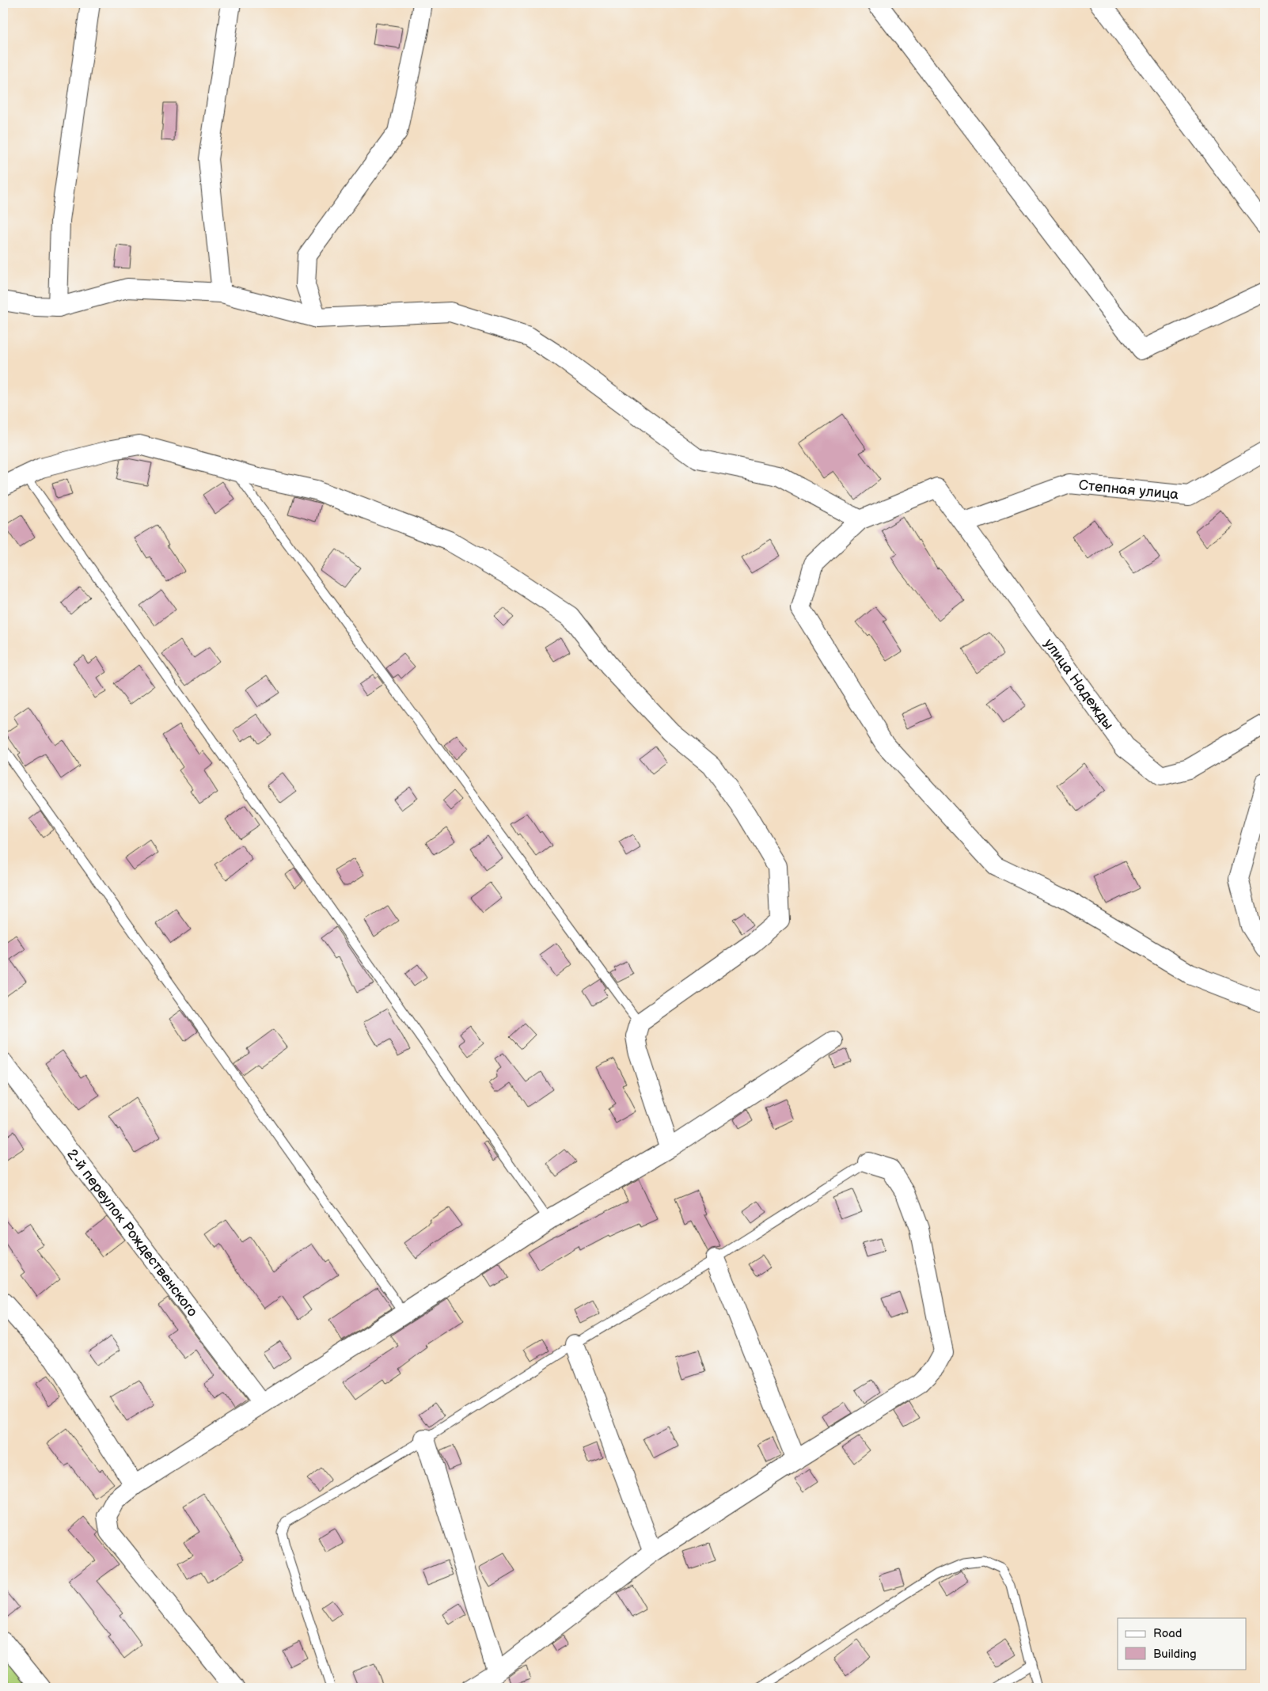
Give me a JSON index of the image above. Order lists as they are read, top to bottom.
{
  "streets": {
    "street": ["Степная улица", "улица Надежды", "2-й переулок Рождественского"]
  },
  "crossings": [
    ["Степная улица", "улица Надежды"]
  ],
  "legend": ["Road", "Building"]
}
